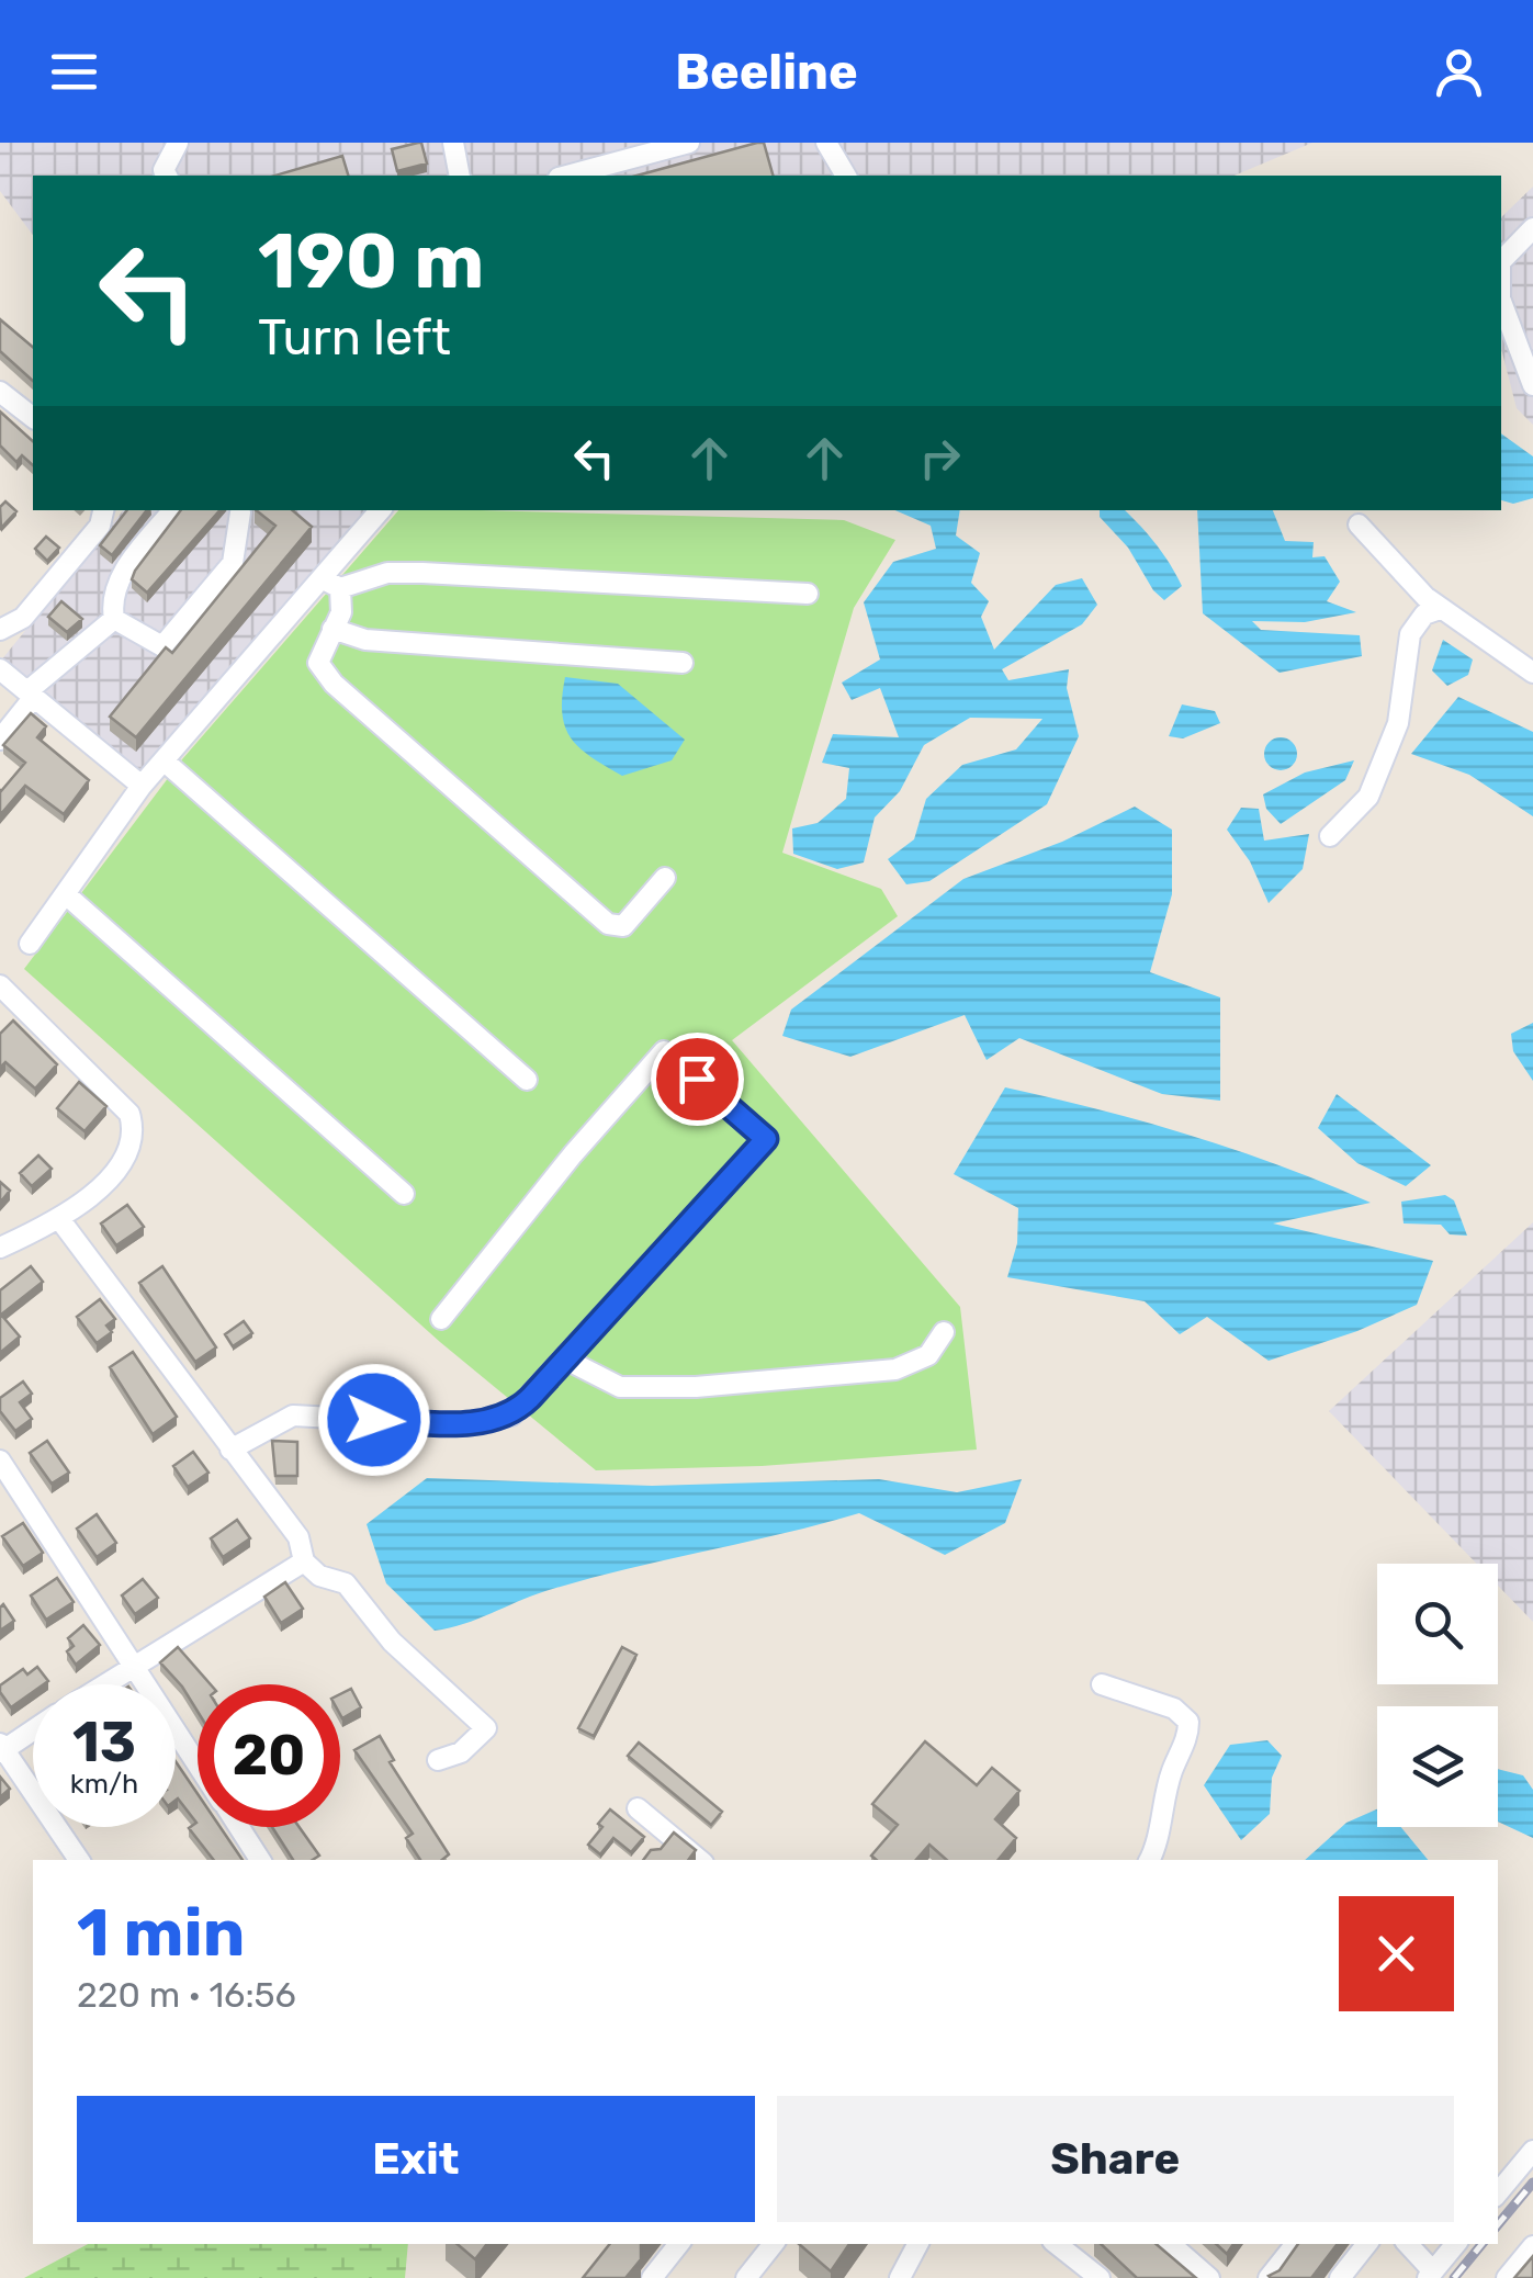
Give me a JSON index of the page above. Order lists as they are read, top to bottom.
{
  "page": {
    "header": "Beeline",
    "turn": ["190 m", "Turn left"],
    "speed": "13 km/h",
    "limit": "20",
    "heading": ["1 min", "220 m · 16:56"],
    "buttons": ["Exit", "Share"]
  }
}
